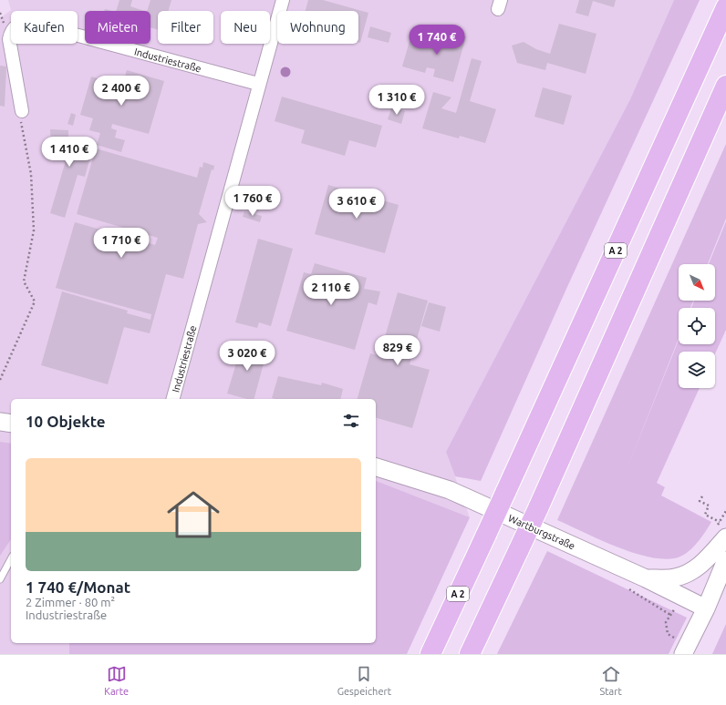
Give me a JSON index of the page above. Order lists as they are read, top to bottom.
{
  "streets": {
    "highway": ["A 2"],
    "main road": ["Wartburgstraße"],
    "street": ["Industriestraße"]
  },
  "north": "bottom right",
  "page": {
    "chip": [
      "Kaufen",
      "Mieten",
      "Filter",
      "Neu",
      "Wohnung"
    ],
    "price": [
      "1 740 €",
      "2 400 €",
      "1 310 €",
      "1 410 €",
      "1 760 €",
      "3 610 €",
      "1 710 €",
      "2 110 €",
      "829 €",
      "3 020 €"
    ],
    "heading": "10 Objekte",
    "list": [
      {
        "name": "1 740 €/Monat",
        "note": "2 Zimmer · 80 m² · Industriestraße"
      }
    ],
    "tabs": ["Karte", "Gespeichert", "Start"]
  }
}
